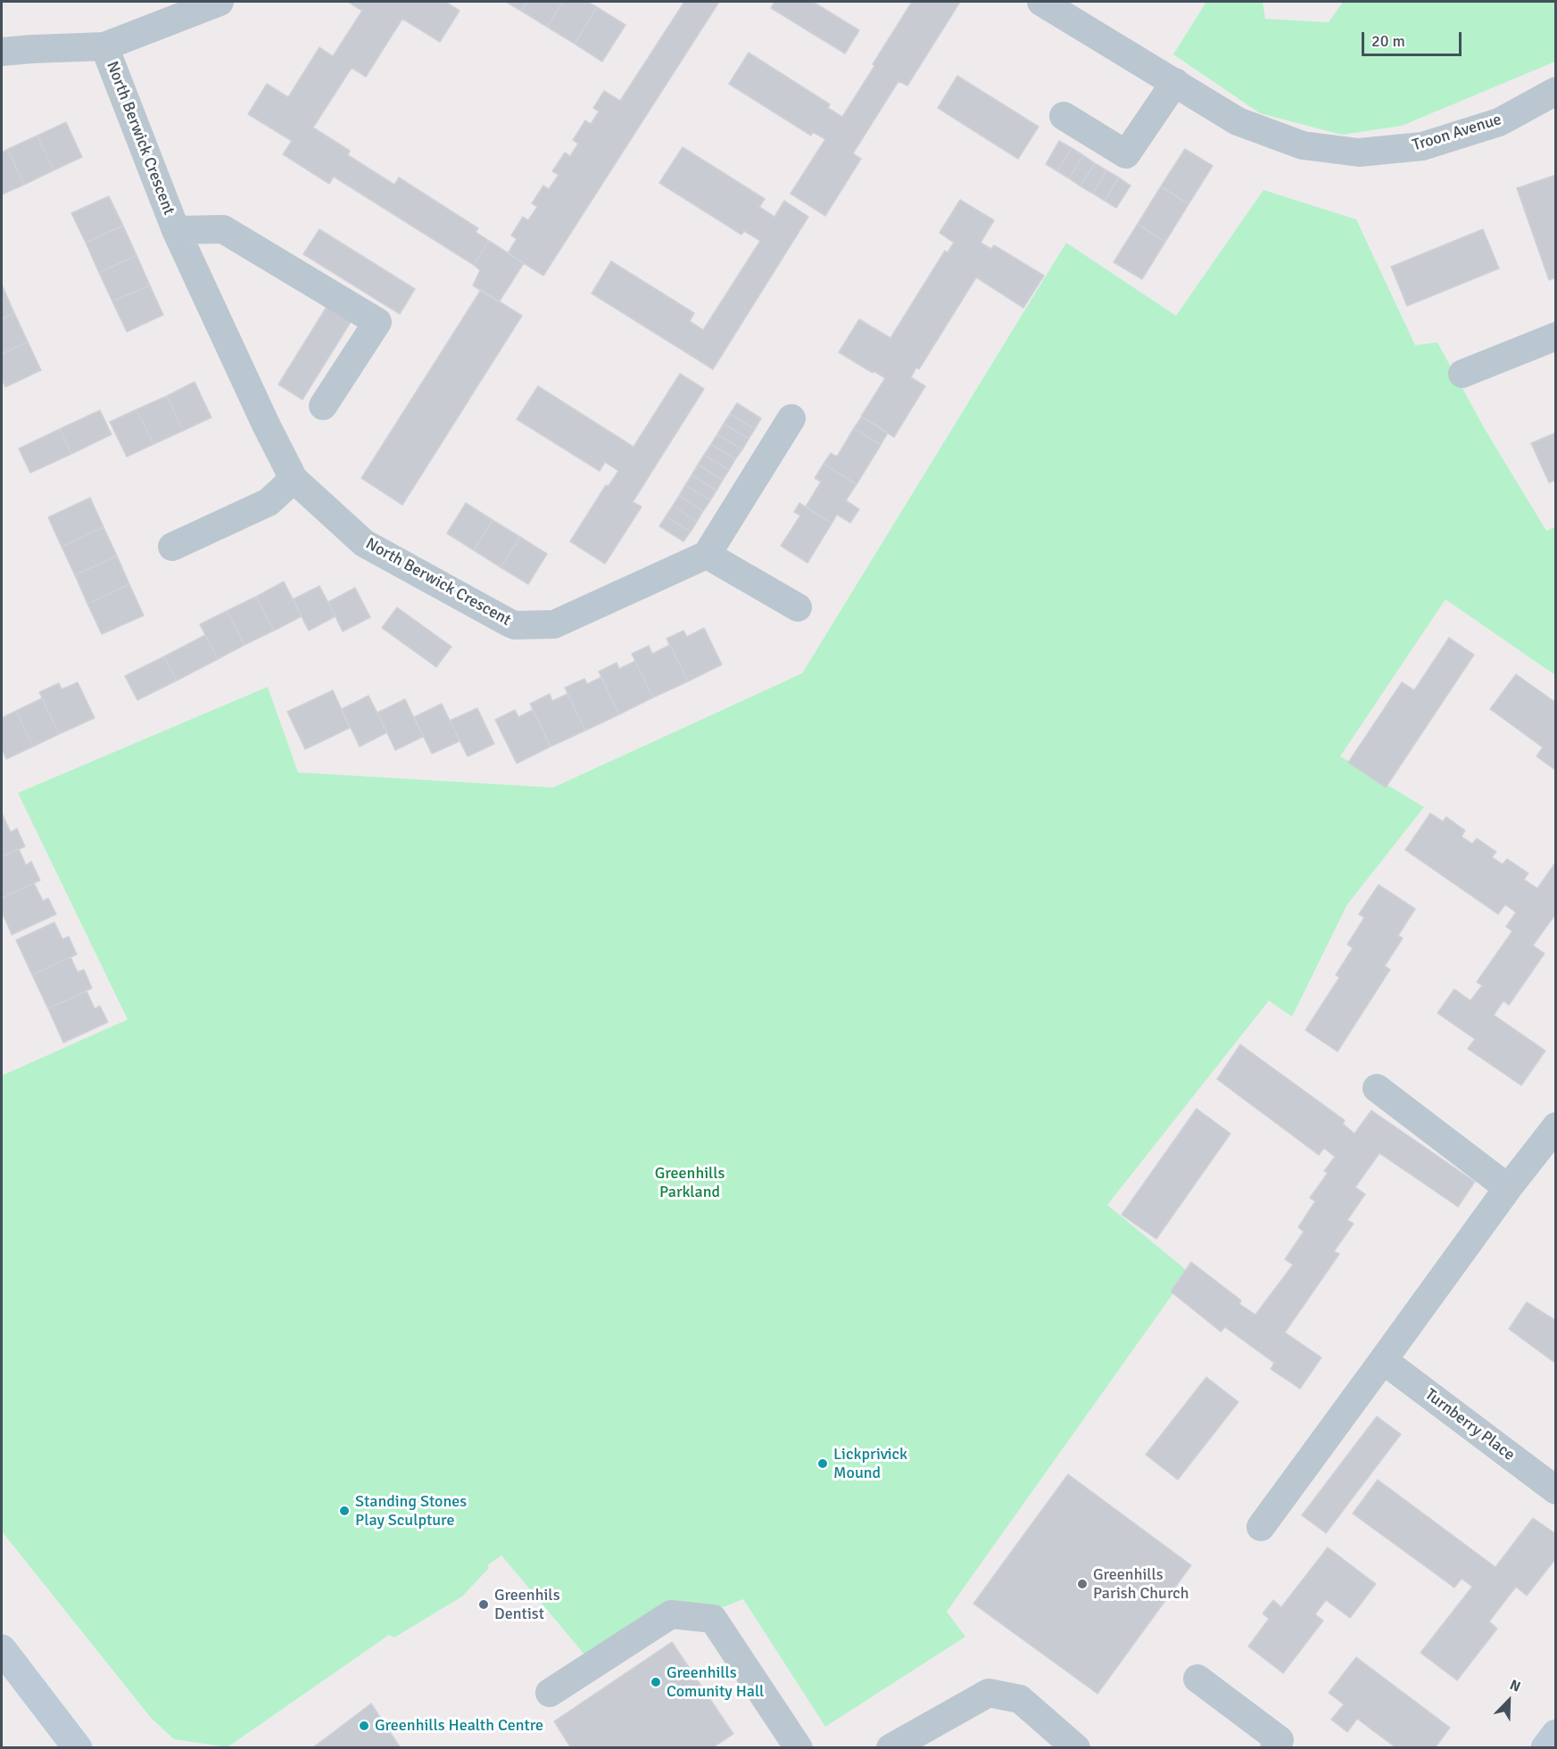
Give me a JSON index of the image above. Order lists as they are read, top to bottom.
{
  "streets": {
    "street": ["Troon Avenue", "North Berwick Crescent", "Turnberry Place"]
  },
  "parks": ["Greenhills Parkland"],
  "places": [
    "Lickprivick Mound",
    "Standing Stones Play Sculpture",
    "Greenhills Parish Church",
    "Greenhils Dentist",
    "Greenhills Comunity Hall",
    "Greenhills Health Centre"
  ],
  "scale_bar": "20 m",
  "north": "top right"
}
